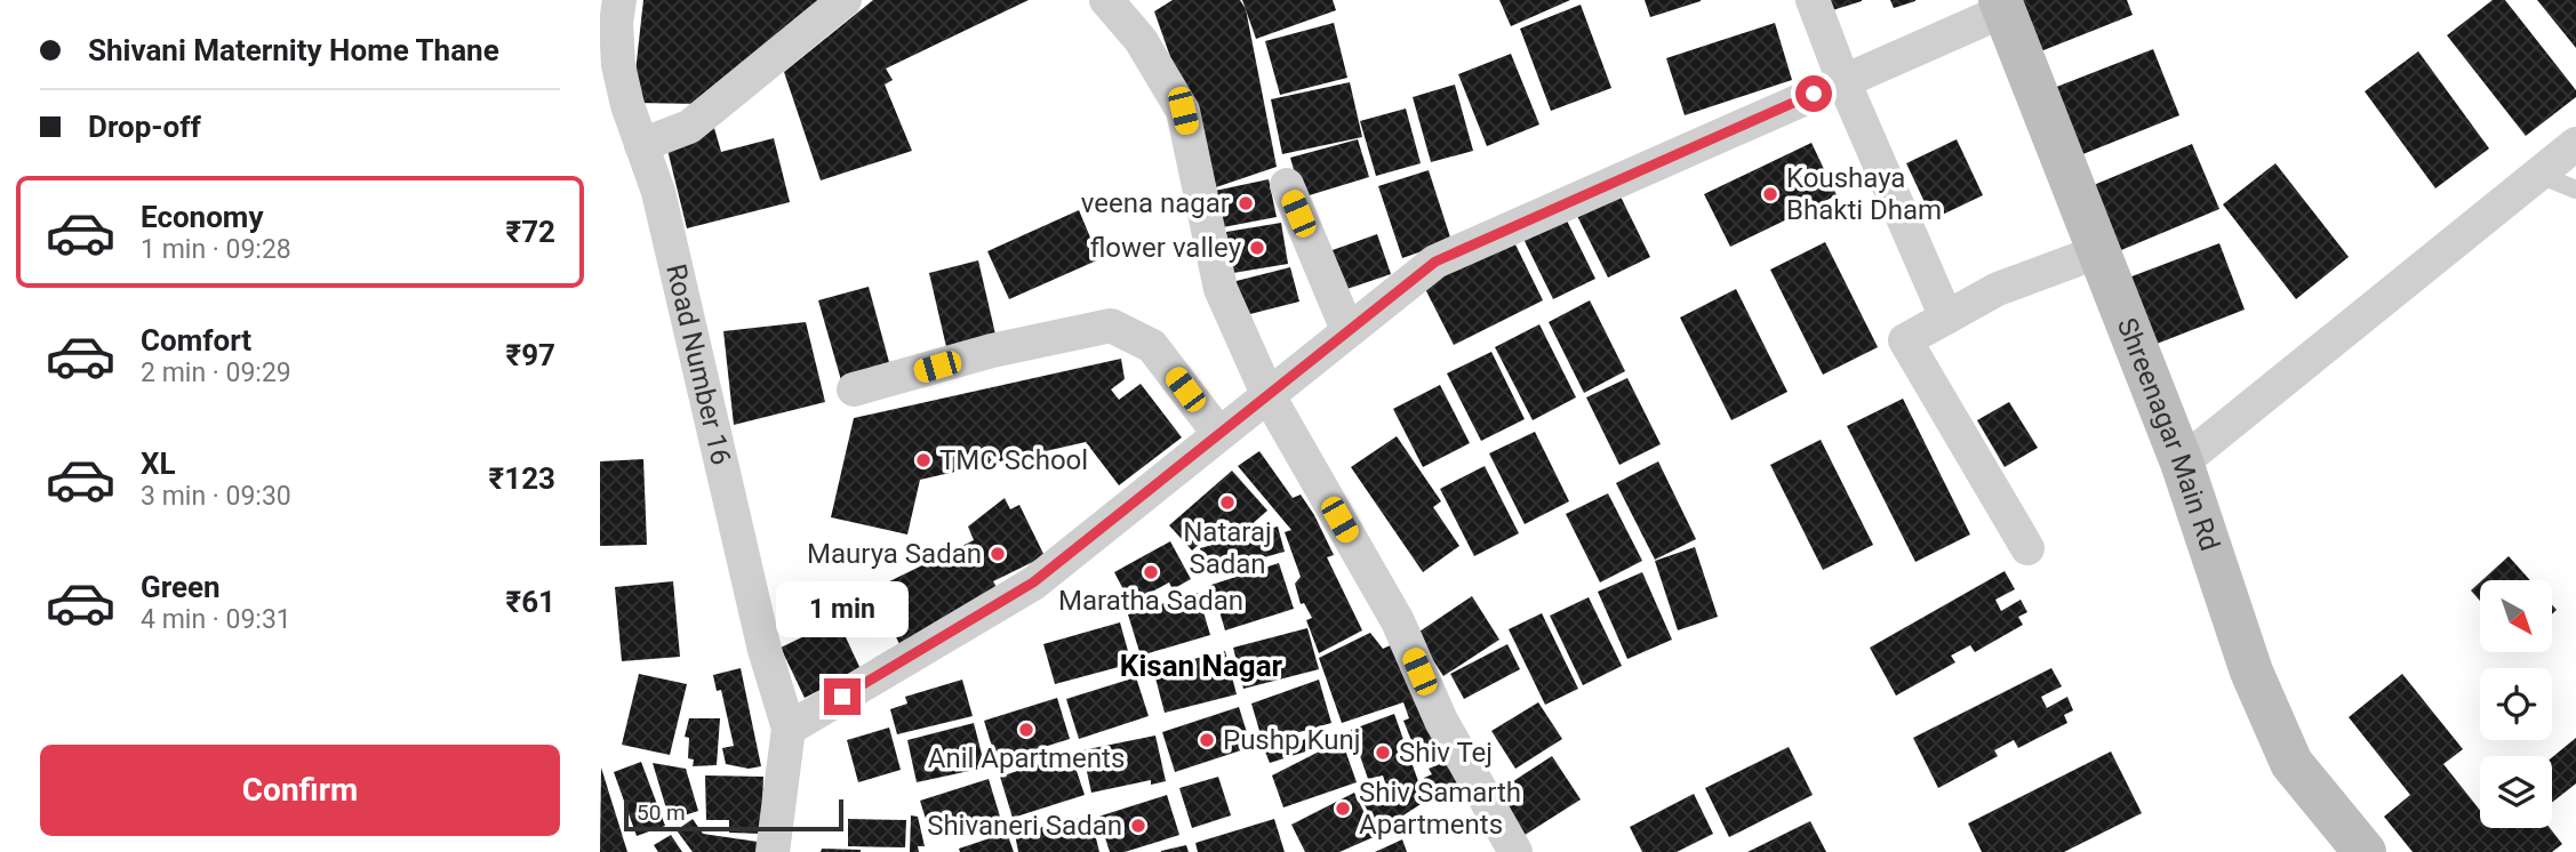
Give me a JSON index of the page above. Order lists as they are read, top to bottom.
{
  "streets": {
    "street": ["Road Number 16", "Shreenagar Main Rd"]
  },
  "districts": ["Kisan Nagar"],
  "places": [
    "Koushaya Bhakti Dham",
    "veena nagar",
    "flower valley",
    "TMC School",
    "Nataraj Sadan",
    "Maurya Sadan",
    "Maratha Sadan",
    "Anil Apartments",
    "Pushp Kunj",
    "Shiv Tej",
    "Shiv Samarth Apartments",
    "Shivaneri Sadan"
  ],
  "scale_bar": "50 m",
  "north": "bottom right",
  "page": {
    "banner": ["Shivani Maternity Home Thane", "Drop-off"],
    "list": [
      {
        "name": "Economy",
        "note": "1 min · 09:28",
        "value": "₹72"
      },
      {
        "name": "Comfort",
        "note": "2 min · 09:29",
        "value": "₹97"
      },
      {
        "name": "XL",
        "note": "3 min · 09:30",
        "value": "₹123"
      },
      {
        "name": "Green",
        "note": "4 min · 09:31",
        "value": "₹61"
      }
    ],
    "bubble": "1 min",
    "buttons": "Confirm",
    "scale": "50 m"
  }
}
